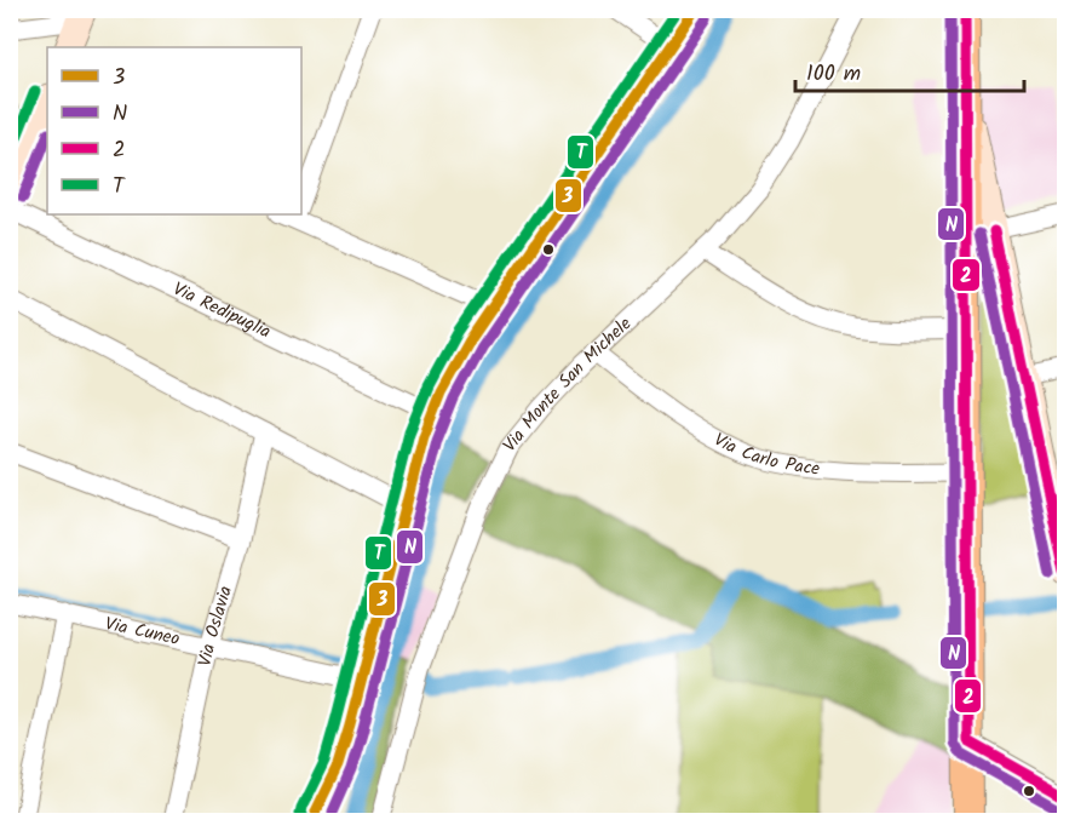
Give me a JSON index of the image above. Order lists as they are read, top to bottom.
{
  "streets": {
    "street": [
      "Via Redipuglia",
      "Via Monte San Michele",
      "Via Carlo Pace",
      "Via Oslavia",
      "Via Cuneo"
    ]
  },
  "crossings": [
    ["Via Monte San Michele", "Via Carlo Pace"],
    ["Via Oslavia", "Via Cuneo"]
  ],
  "lines": [
    "transit line 3",
    "transit line N",
    "transit line 2",
    "transit line T"
  ],
  "legend": [
    "3",
    "N",
    "2",
    "T"
  ],
  "scale_bar": "100 m"
}
